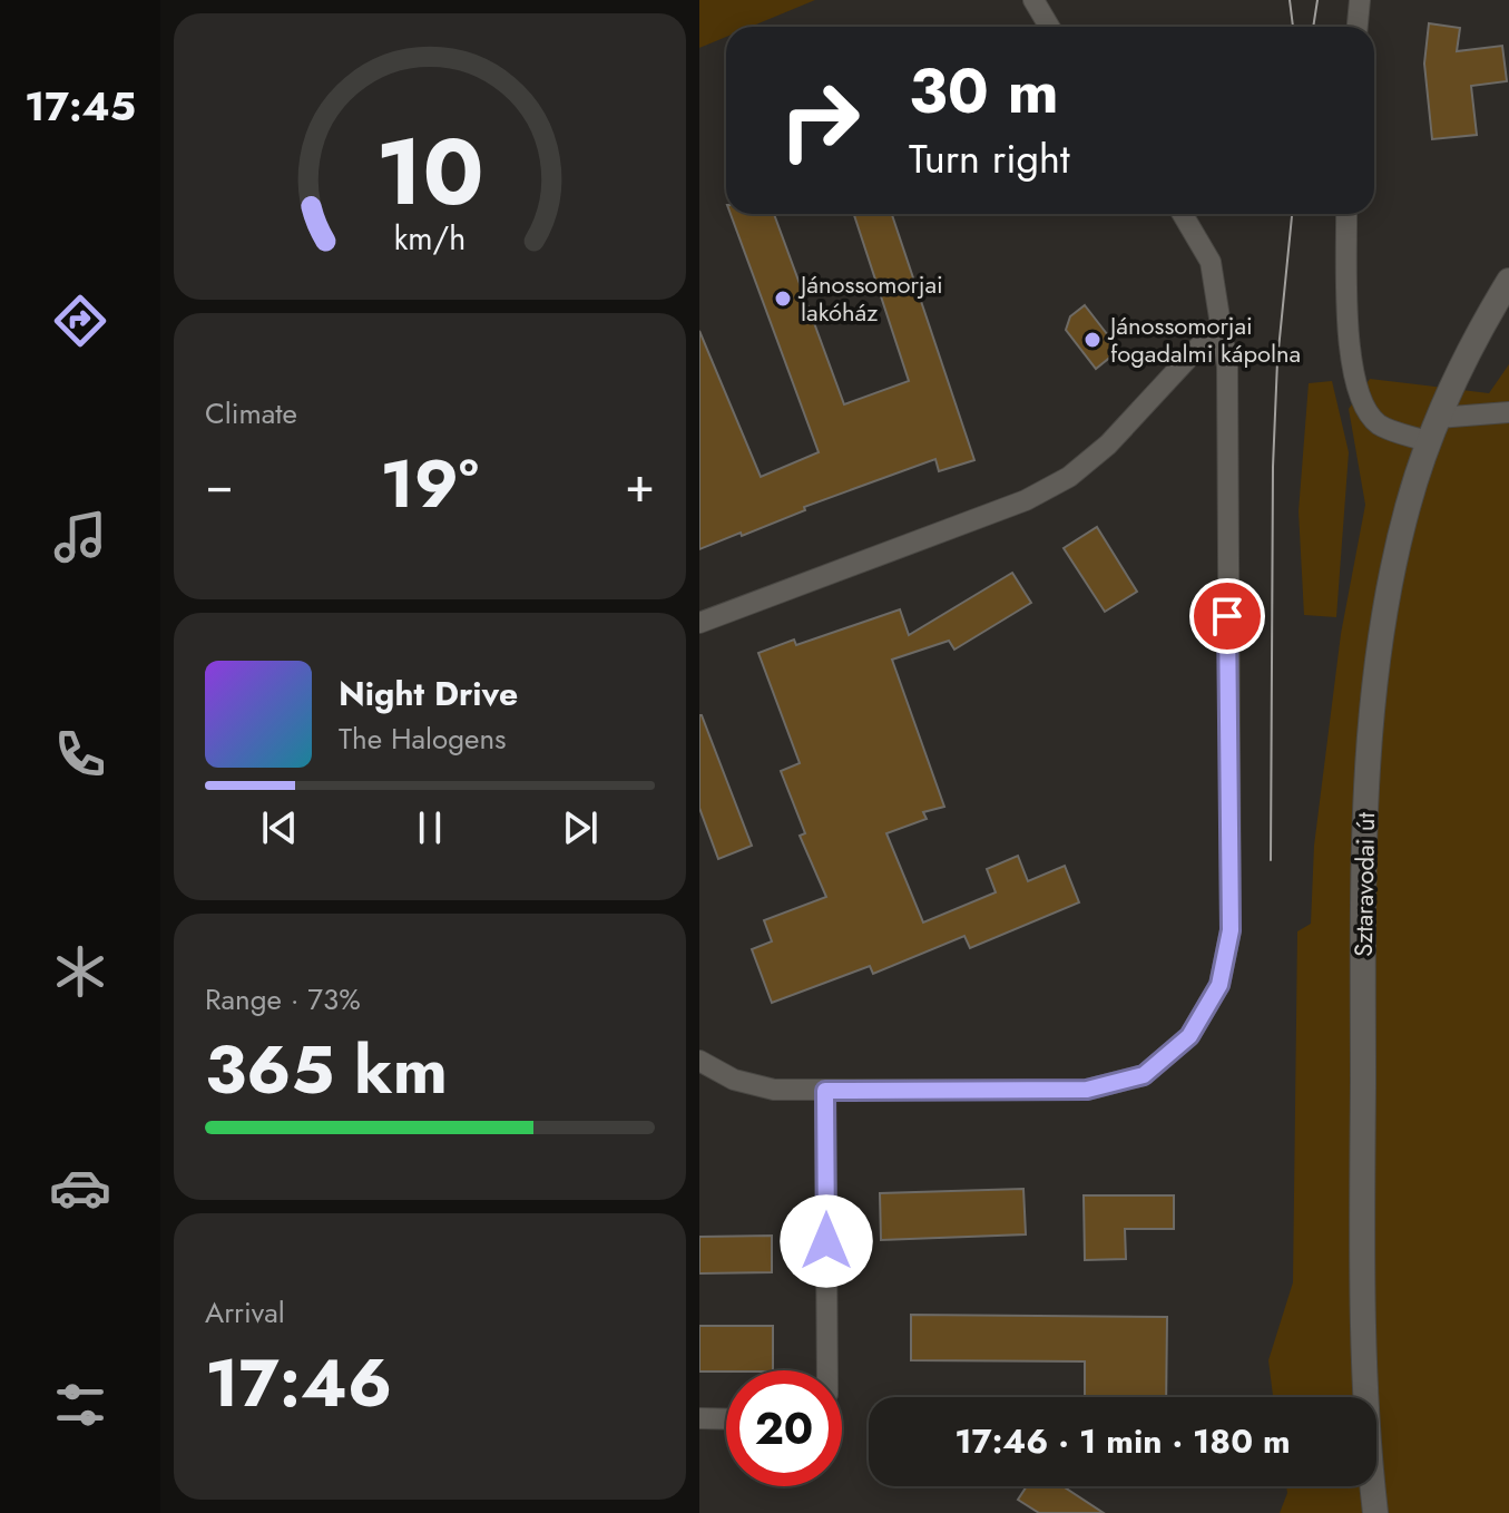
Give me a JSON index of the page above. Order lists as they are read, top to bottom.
{
  "streets": {
    "street": ["Sztaravodai út"]
  },
  "places": ["Jánossomorjai lakóház", "Jánossomorjai fogadalmi kápolna"],
  "page": {
    "tabs": "17:45",
    "turn": ["30 m", "Turn right"],
    "tile": [
      "Climate",
      ["Range · 73%", "365 km"],
      ["Arrival", "17:46"]
    ],
    "heat": ["−", "19°", "+"],
    "song": ["Night Drive", "The Halogens"],
    "limit": "20",
    "trip": "17:46 · 1 min · 180 m",
    "gauge": ["10", "km/h"]
  }
}
